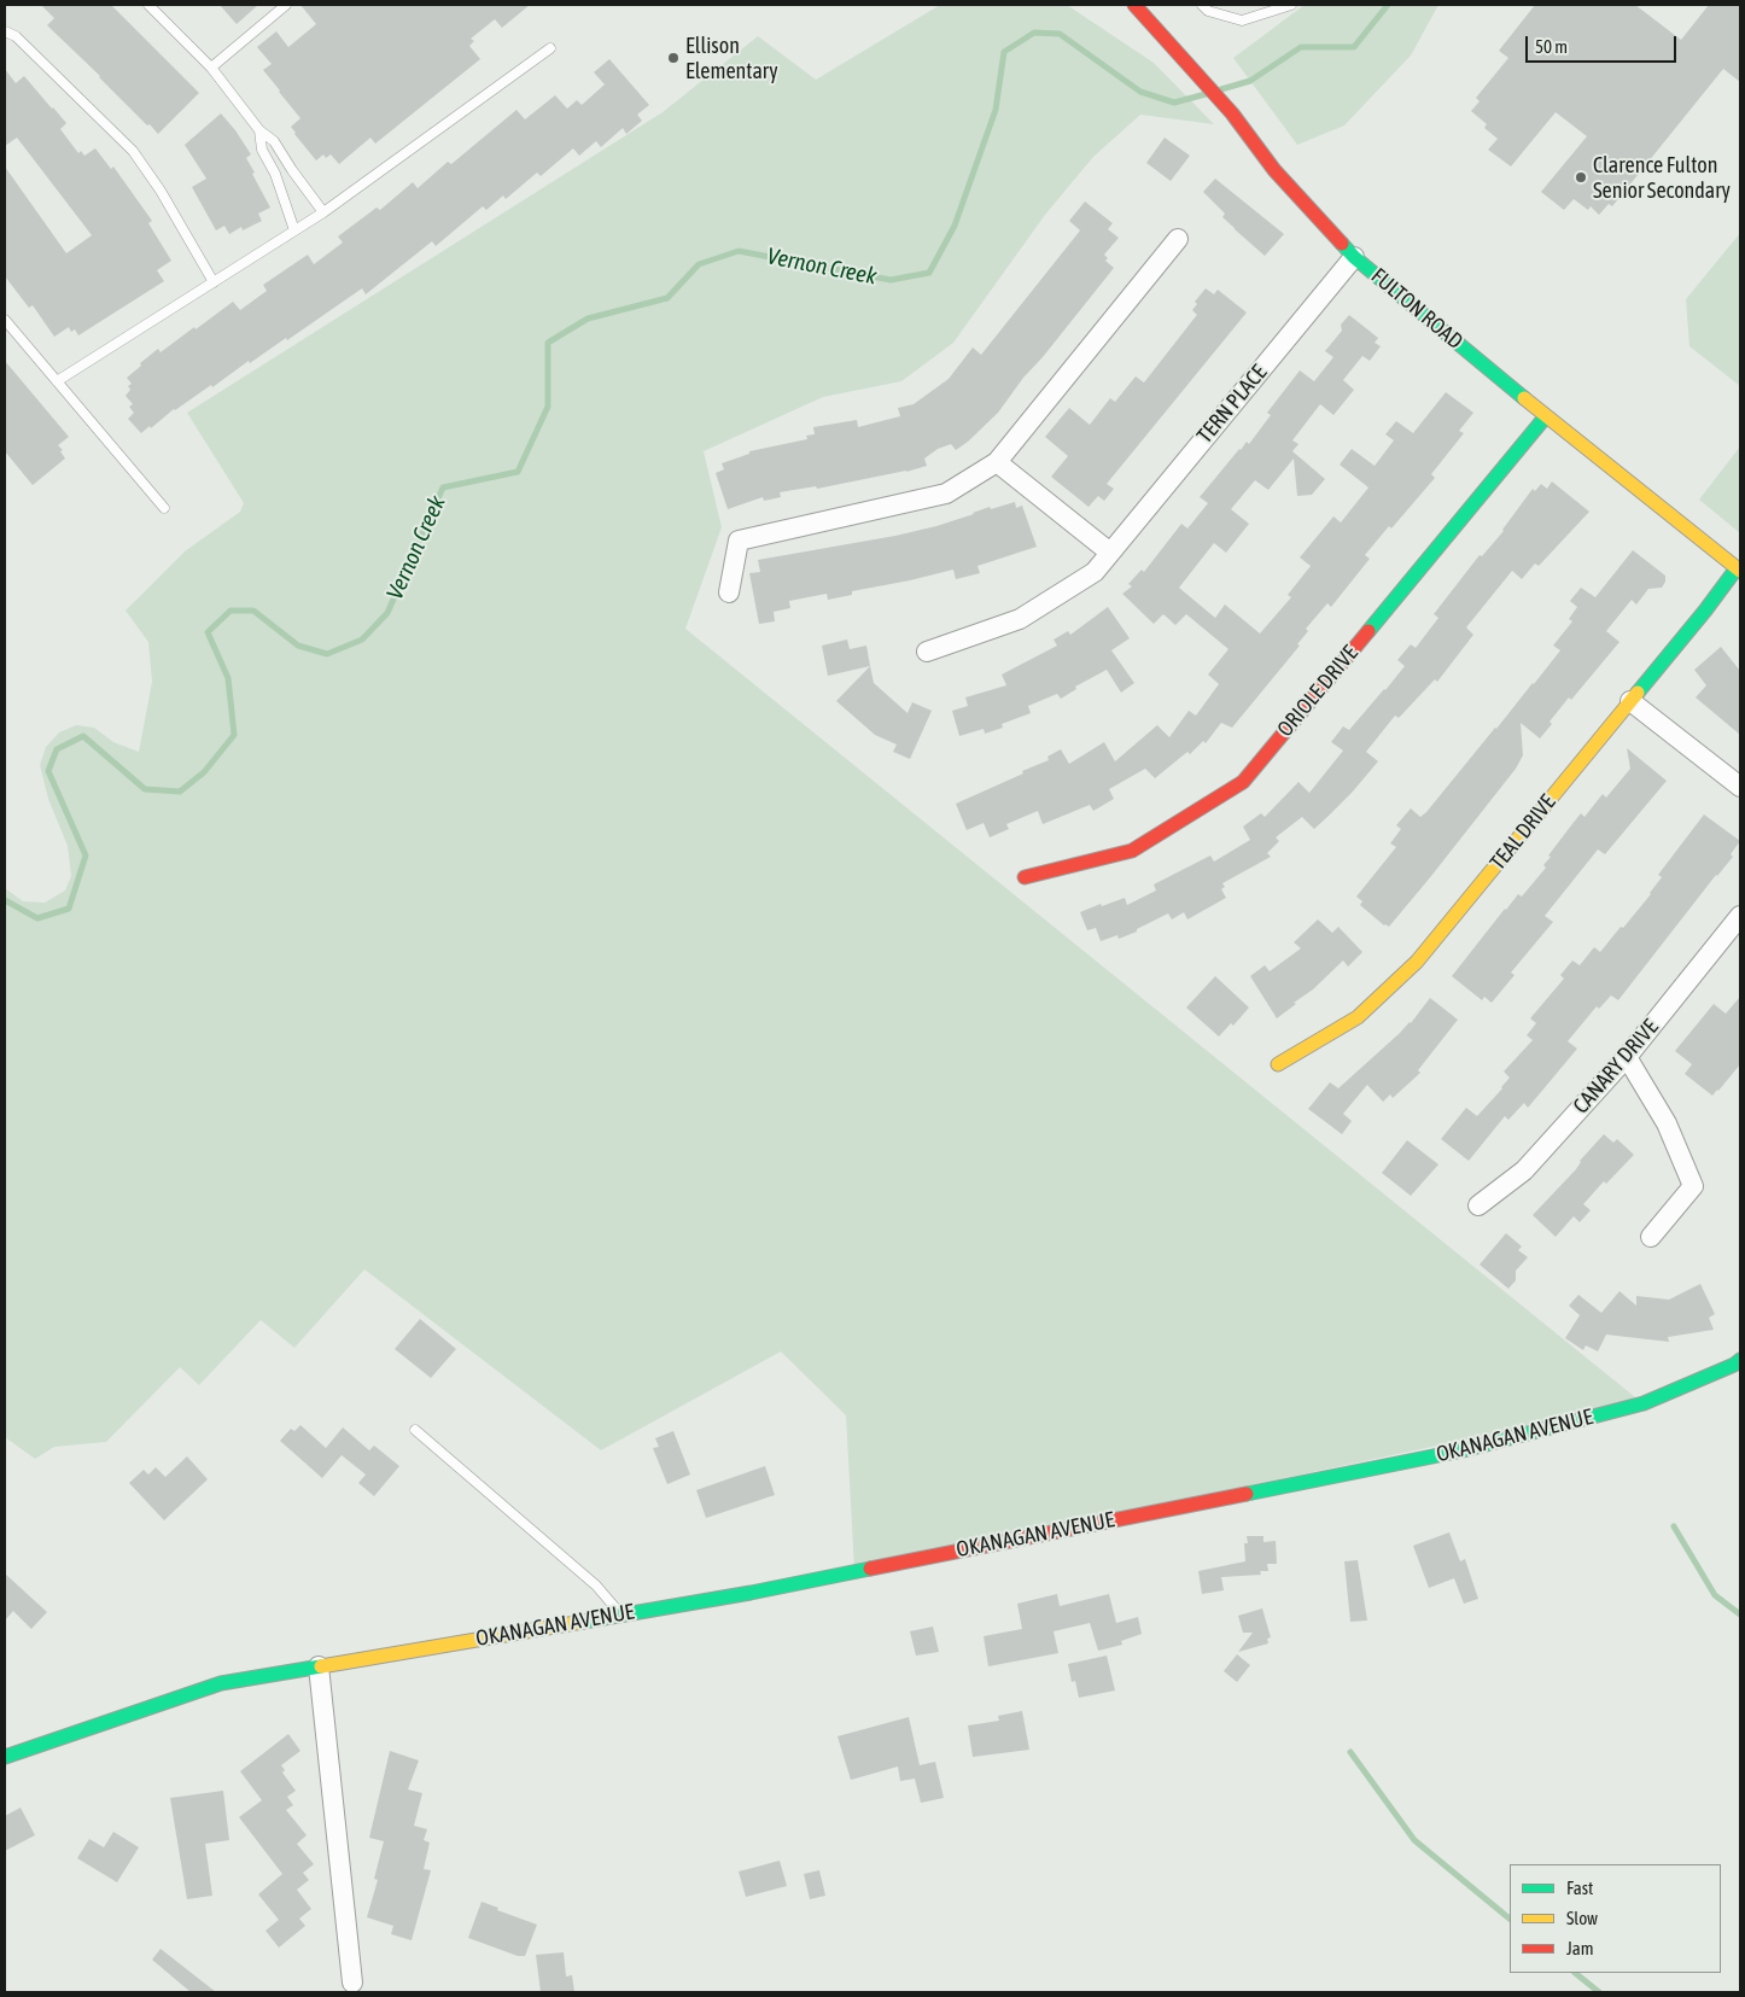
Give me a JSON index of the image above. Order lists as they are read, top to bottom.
{
  "streets": {
    "street": [
      "FULTON ROAD",
      "TERN PLACE",
      "ORIOLE DRIVE",
      "TEAL DRIVE",
      "CANARY DRIVE",
      "OKANAGAN AVENUE"
    ]
  },
  "crossings": [
    ["FULTON ROAD", "TERN PLACE"],
    ["FULTON ROAD", "ORIOLE DRIVE"],
    ["FULTON ROAD", "TEAL DRIVE"]
  ],
  "water": ["Vernon Creek"],
  "places": ["Ellison Elementary", "Clarence Fulton Senior Secondary"],
  "legend": ["Fast", "Slow", "Jam"],
  "scale_bar": "50 m"
}
